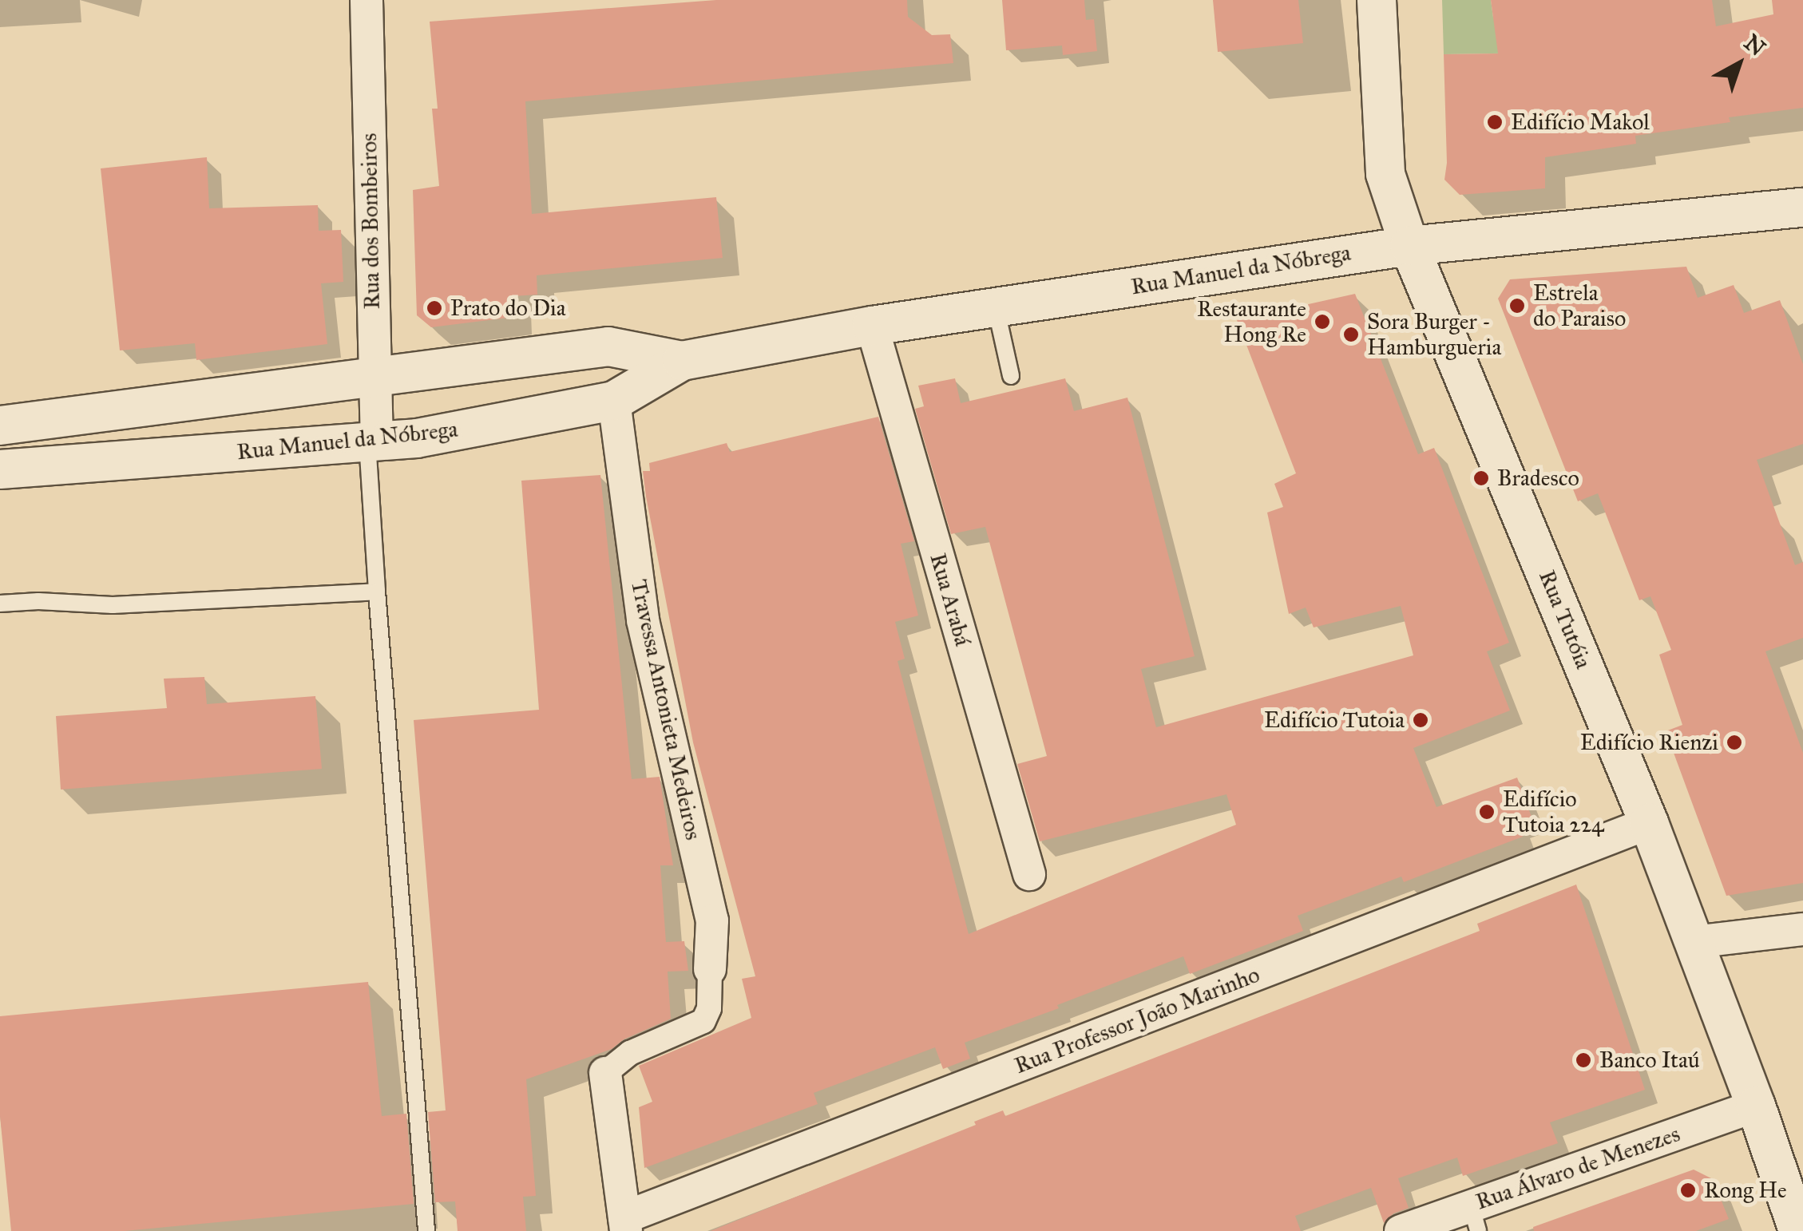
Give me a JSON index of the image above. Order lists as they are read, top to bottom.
{
  "streets": {
    "street": [
      "Rua dos Bombeiros",
      "Rua Manuel da Nóbrega",
      "Rua Arabá",
      "Rua Tutóia",
      "Travessa Antonieta Medeiros",
      "Rua Professor João Marinho",
      "Rua Álvaro de Menezes"
    ]
  },
  "crossings": [
    ["Rua dos Bombeiros", "Rua Manuel da Nóbrega"],
    ["Rua Manuel da Nóbrega", "Rua Arabá"],
    ["Rua Manuel da Nóbrega", "Rua Tutóia"],
    ["Rua Manuel da Nóbrega", "Travessa Antonieta Medeiros"],
    ["Rua Tutóia", "Rua Professor João Marinho"],
    ["Rua Tutóia", "Rua Álvaro de Menezes"]
  ],
  "places": [
    "Edifício Makol",
    "Estrela do Paraiso",
    "Prato do Dia",
    "Restaurante Hong Re",
    "Sora Burger - Hamburgueria",
    "Bradesco",
    "Edifício Tutoia",
    "Edifício Rienzi",
    "Edifício Tutoia 224",
    "Banco Itaú",
    "Rong He"
  ],
  "north": "top right"
}
